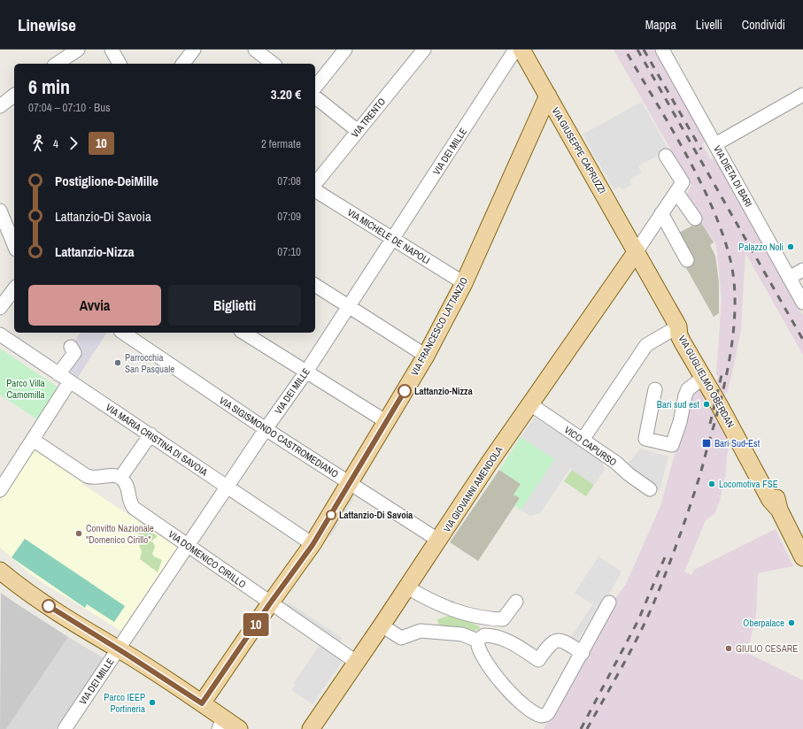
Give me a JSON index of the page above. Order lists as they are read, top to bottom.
{
  "streets": {
    "main road": [
      "VIA GIUSEPPE CAPRUZZI",
      "VIA FRANCESCO LATTANZIO",
      "VIA GUGLIELMO OBERDAN",
      "VIA GIOVANNI AMENDOLA"
    ],
    "street": [
      "VIA TRENTO",
      "VIA DEI MILLE",
      "VIA DIETA DI BARI",
      "VIA MICHELE DE NAPOLI",
      "VIA SIGISMONDO CASTROMEDIANO",
      "VIA MARIA CRISTINA DI SAVOIA",
      "VICO CAPURSO",
      "VIA DOMENICO CIRILLO"
    ]
  },
  "crossings": [
    ["VIA GIUSEPPE CAPRUZZI", "VIA FRANCESCO LATTANZIO"],
    ["VIA GIUSEPPE CAPRUZZI", "VIA GUGLIELMO OBERDAN"],
    ["VIA GIUSEPPE CAPRUZZI", "VIA GIOVANNI AMENDOLA"],
    ["VIA DEI MILLE", "VIA MICHELE DE NAPOLI"],
    ["VIA DEI MILLE", "VIA SIGISMONDO CASTROMEDIANO"],
    ["VIA DEI MILLE", "VIA MARIA CRISTINA DI SAVOIA"],
    ["VIA DEI MILLE", "VIA DOMENICO CIRILLO"],
    ["VIA MICHELE DE NAPOLI", "VIA FRANCESCO LATTANZIO"],
    ["VIA FRANCESCO LATTANZIO", "VIA SIGISMONDO CASTROMEDIANO"],
    ["VIA FRANCESCO LATTANZIO", "VIA MARIA CRISTINA DI SAVOIA"],
    ["VIA FRANCESCO LATTANZIO", "VIA DOMENICO CIRILLO"],
    ["VIA GUGLIELMO OBERDAN", "VIA GIOVANNI AMENDOLA"],
    ["VIA SIGISMONDO CASTROMEDIANO", "VIA GIOVANNI AMENDOLA"],
    ["VICO CAPURSO", "VIA GIOVANNI AMENDOLA"],
    ["VIA GIOVANNI AMENDOLA", "VIA DOMENICO CIRILLO"]
  ],
  "parks": ["Parco Villa Camomilla"],
  "places": {
    "other": [
      "Palazzo Noli",
      "Parrocchia San Pasquale",
      "Lattanzio-Nizza",
      "Bari sud est",
      "Locomotiva FSE",
      "Lattanzio-Di Savoia",
      "Convitto Nazionale \"Domenico Cirillo\"",
      "Oberpalace",
      "GIULIO CESARE",
      "Parco IEEP Portineria"
    ],
    "transit": ["Bari Sud-Est"]
  },
  "lines": ["bus line 10"],
  "page": {
    "header": "Linewise",
    "nav": ["Mappa", "Livelli", "Condividi"],
    "on_map": "10",
    "heading": ["6 min", "07:04 – 07:10 · Bus", "3.20 €"],
    "legs": ["4", "10", "2 fermate"],
    "list": [
      {
        "name": "Postiglione-DeiMille",
        "value": "07:08"
      },
      {
        "name": "Lattanzio-Di Savoia",
        "value": "07:09"
      },
      {
        "name": "Lattanzio-Nizza",
        "value": "07:10"
      }
    ],
    "buttons": ["Avvia", "Biglietti"]
  }
}
